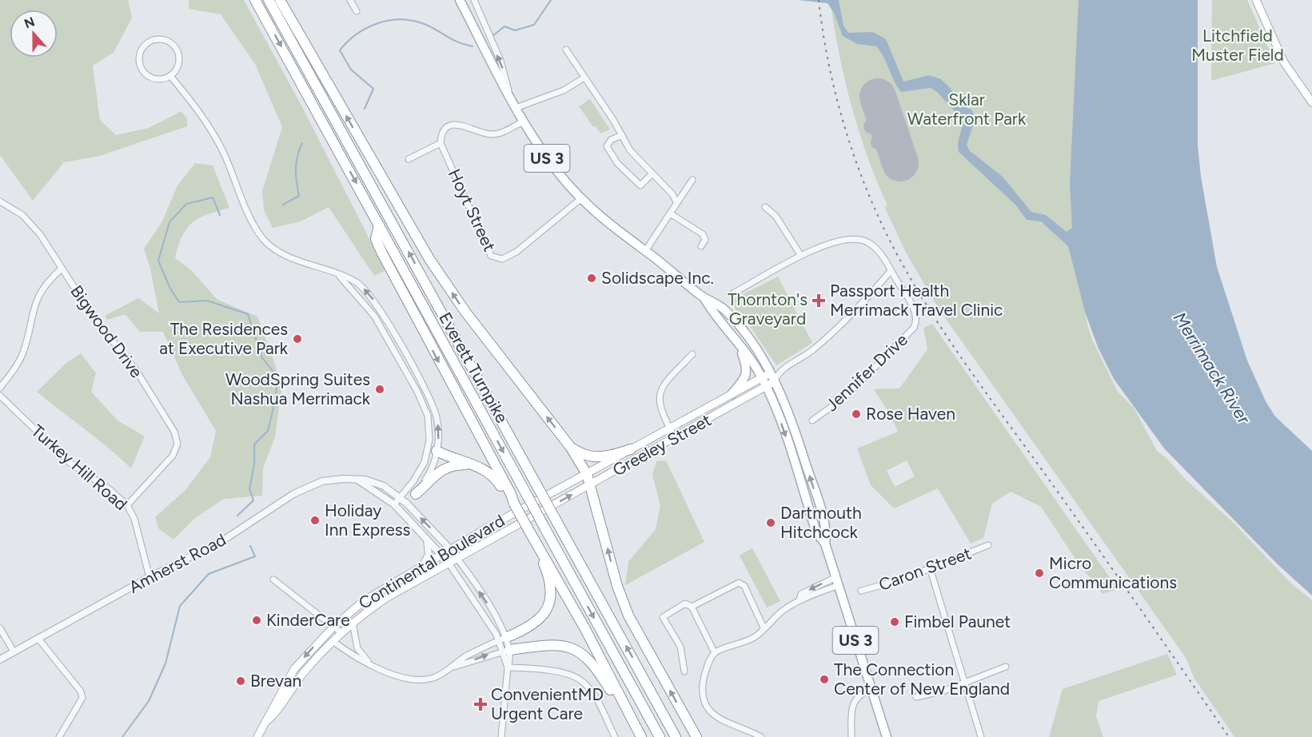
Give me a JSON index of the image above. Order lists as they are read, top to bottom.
{
  "streets": {
    "highway": ["Everett Turnpike"],
    "main road": ["US 3", "Greeley Street", "Continental Boulevard"],
    "street": [
      "Hoyt Street",
      "Bigwood Drive",
      "Jennifer Drive",
      "Turkey Hill Road",
      "Amherst Road",
      "Caron Street"
    ]
  },
  "crossings": [
    ["US 3", "Hoyt Street"],
    ["US 3", "Greeley Street"],
    ["Bigwood Drive", "Turkey Hill Road"],
    ["Jennifer Drive", "Greeley Street"],
    ["Greeley Street", "Continental Boulevard"],
    ["Turkey Hill Road", "Amherst Road"],
    ["Continental Boulevard", "Amherst Road"]
  ],
  "water": ["Merrimack River"],
  "parks": ["Litchfield Muster Field", "Sklar Waterfront Park", "Thornton's Graveyard"],
  "places": {
    "other": [
      "Solidscape Inc.",
      "The Residences at Executive Park",
      "WoodSpring Suites Nashua Merrimack",
      "Rose Haven",
      "Holiday Inn Express",
      "Dartmouth Hitchcock",
      "Micro Communications",
      "KinderCare",
      "Fimbel Paunet",
      "The Connection Center of New England",
      "Brevan"
    ],
    "health": ["Passport Health Merrimack Travel Clinic", "ConvenientMD Urgent Care"]
  },
  "north": "top"
}
